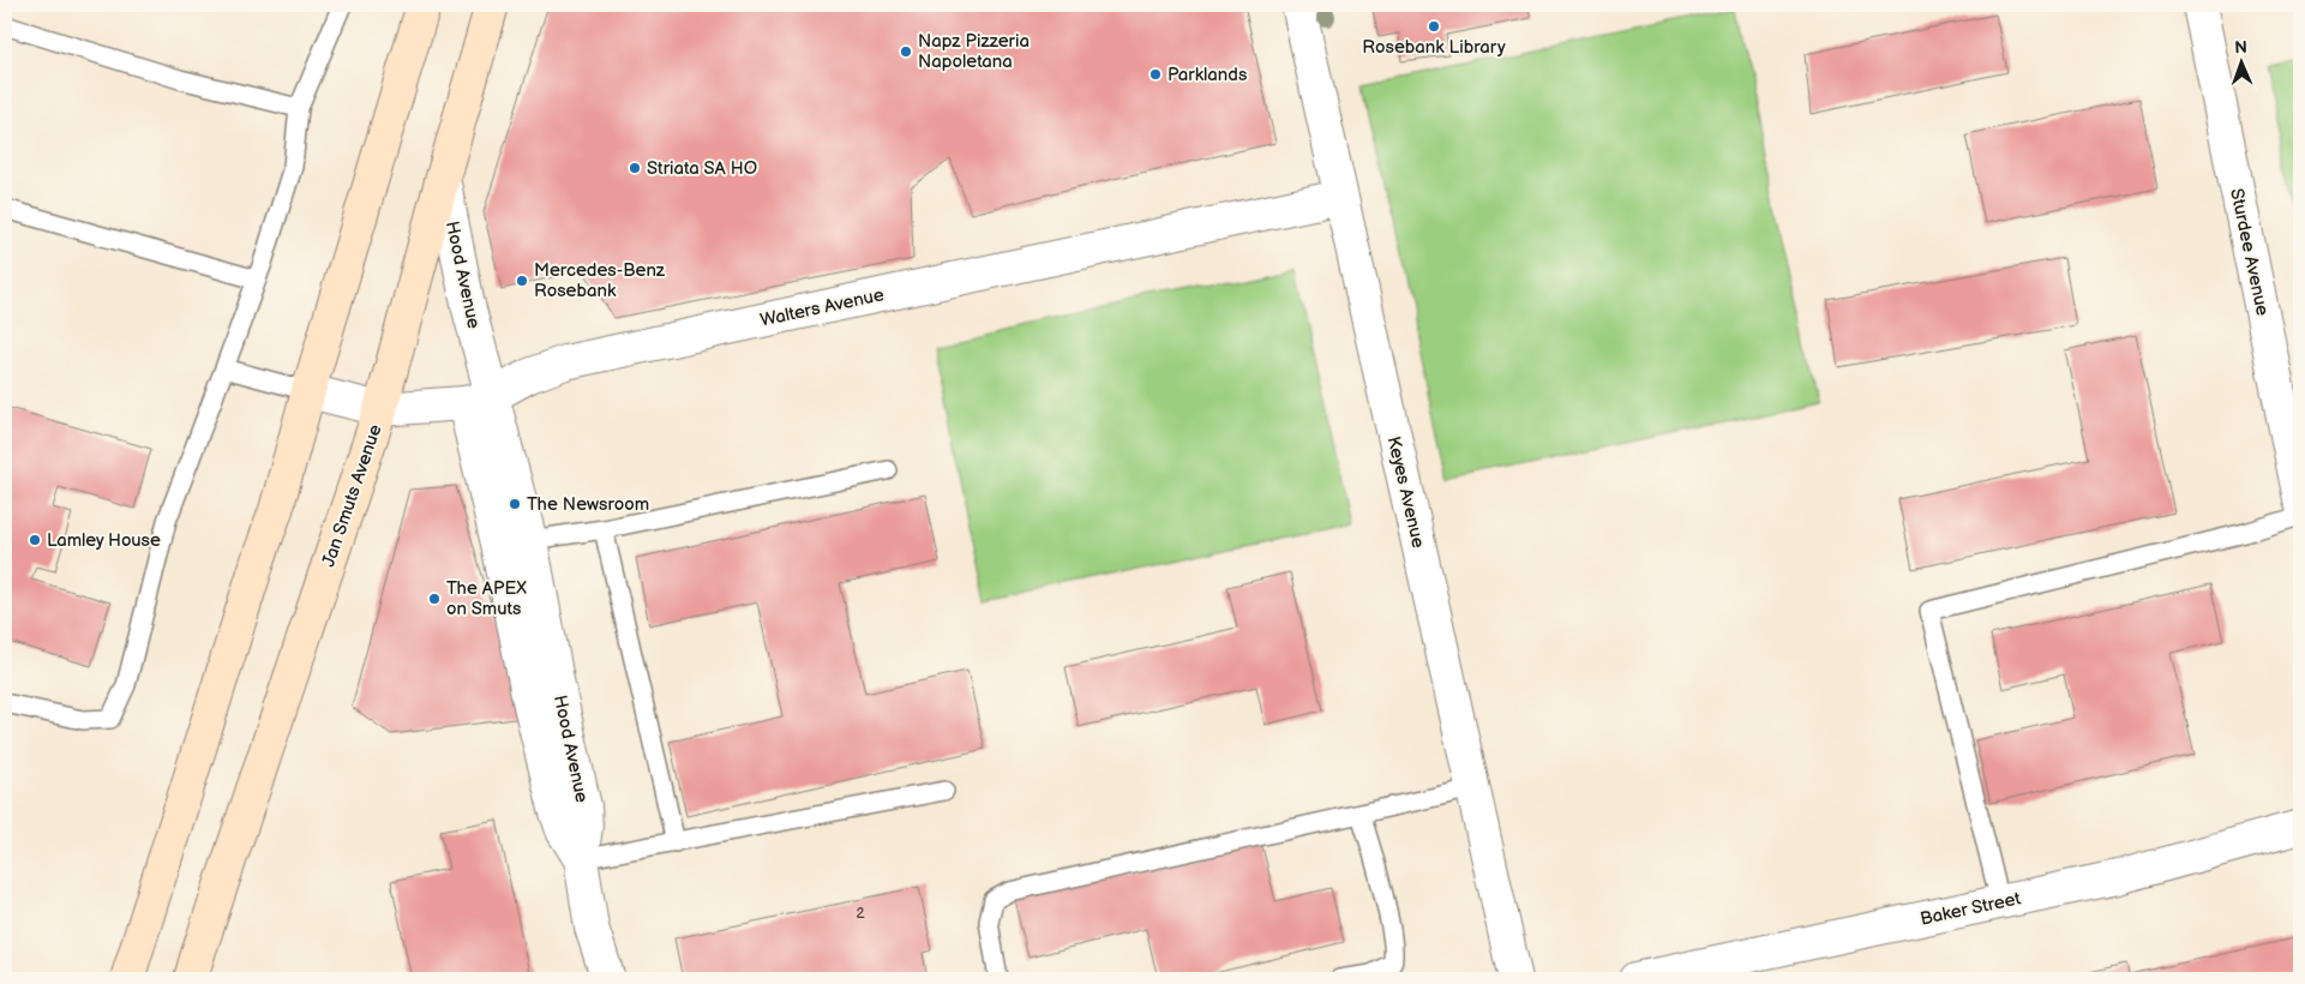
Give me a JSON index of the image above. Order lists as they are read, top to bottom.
{
  "streets": {
    "main road": ["Jan Smuts Avenue"],
    "street": [
      "Sturdee Avenue",
      "Hood Avenue",
      "Walters Avenue",
      "Keyes Avenue",
      "Baker Street"
    ]
  },
  "crossings": [
    ["Hood Avenue", "Walters Avenue"],
    ["Hood Avenue", "Jan Smuts Avenue"],
    ["Walters Avenue", "Keyes Avenue"],
    ["Walters Avenue", "Jan Smuts Avenue"]
  ],
  "places": [
    "Rosebank Library",
    "Napz Pizzeria Napoletana",
    "Parklands",
    "Striata SA HO",
    "Mercedes-Benz Rosebank",
    "The Newsroom",
    "Lamley House",
    "The APEX on Smuts"
  ],
  "house_numbers": ["2"],
  "north": "top"
}
